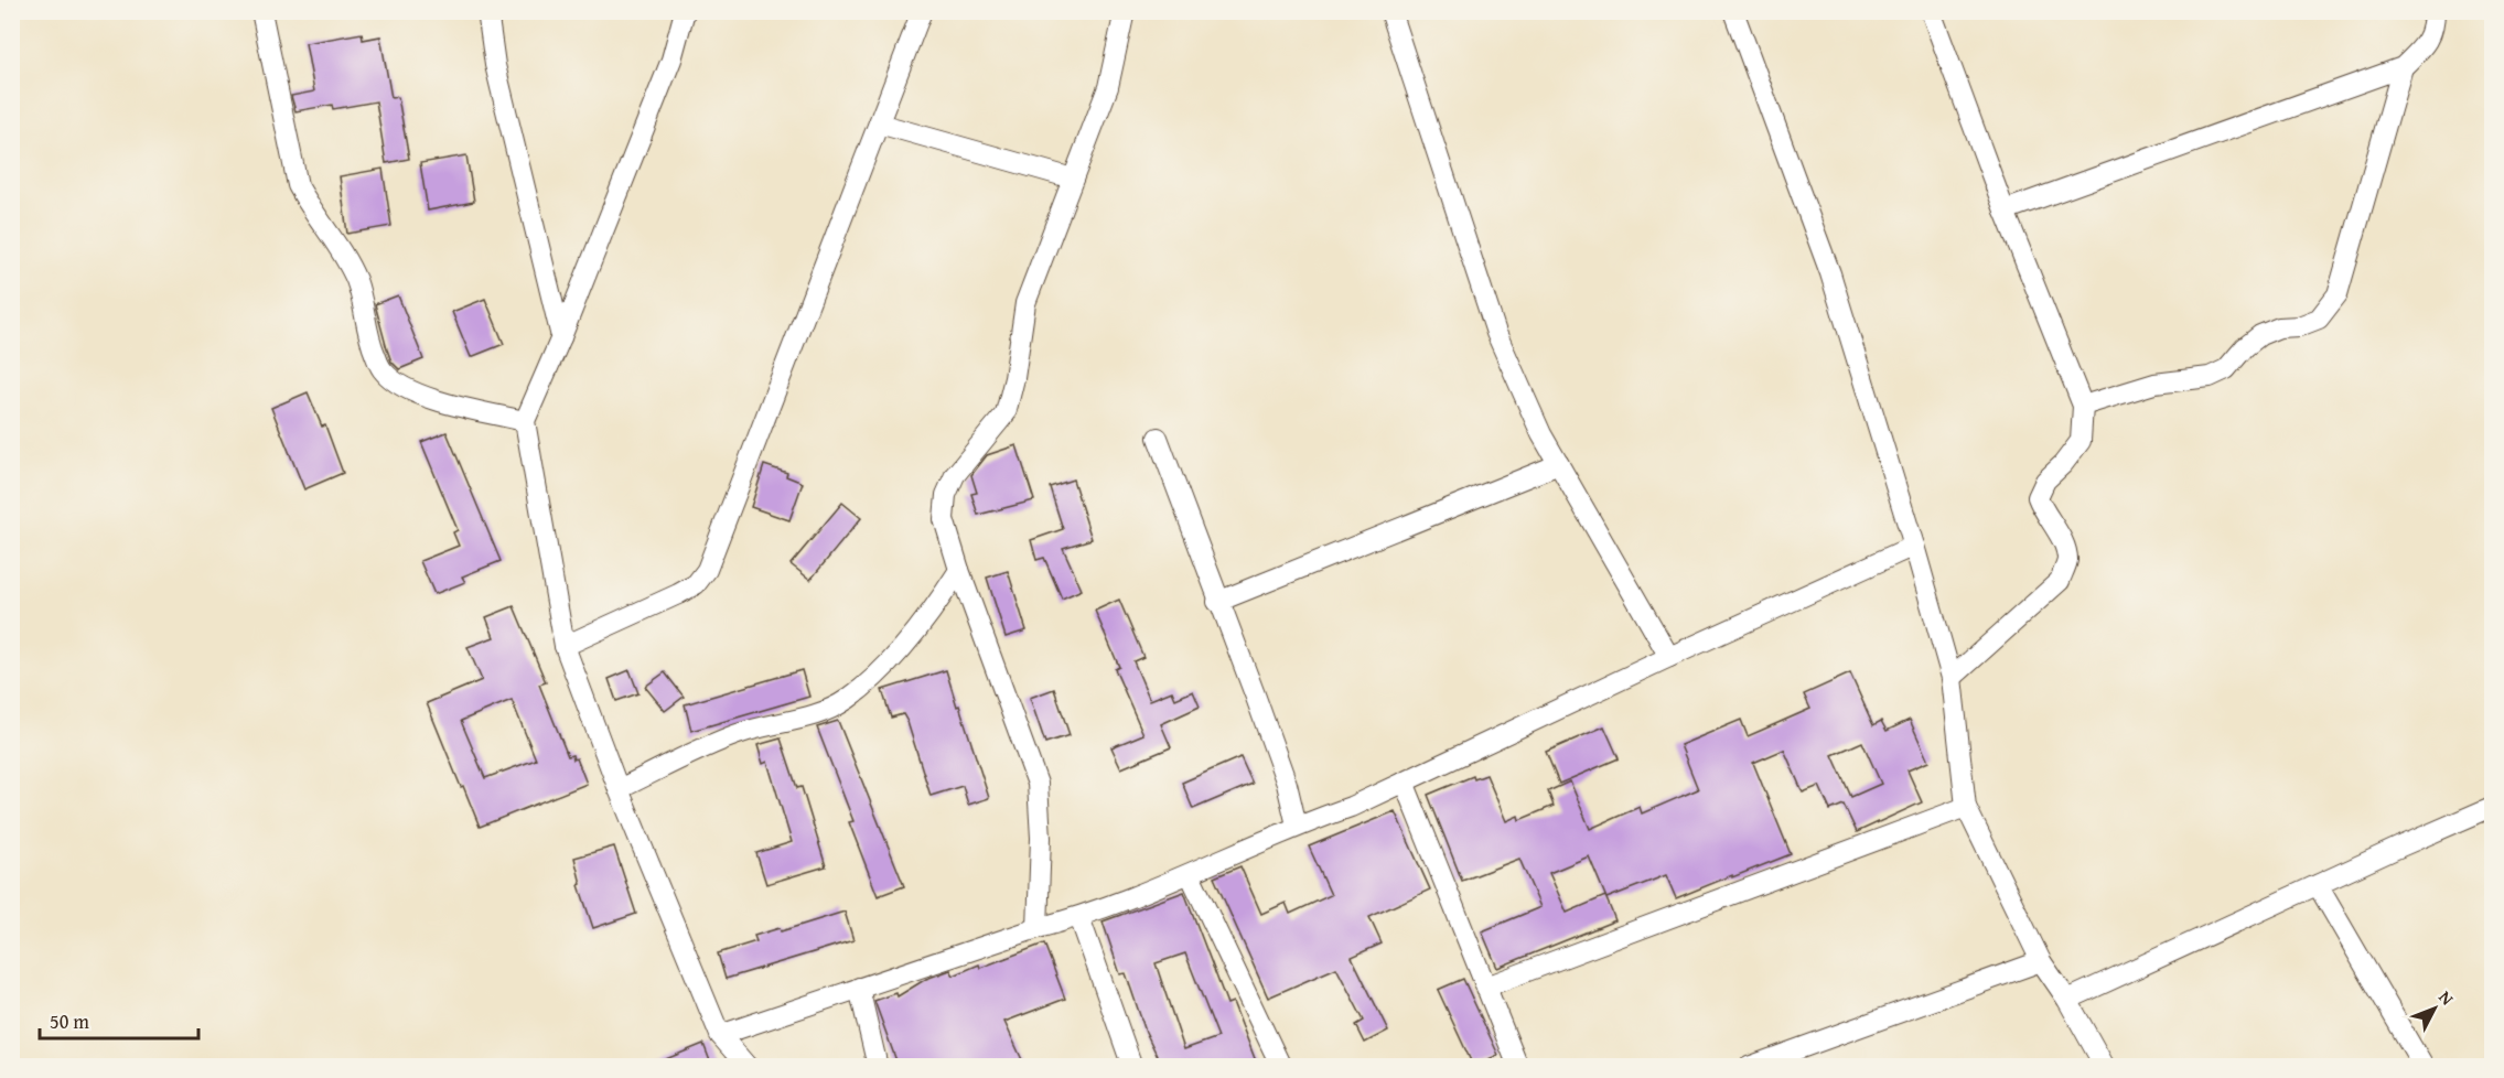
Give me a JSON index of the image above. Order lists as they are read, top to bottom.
{
  "scale_bar": "50 m",
  "north": "top right"
}
